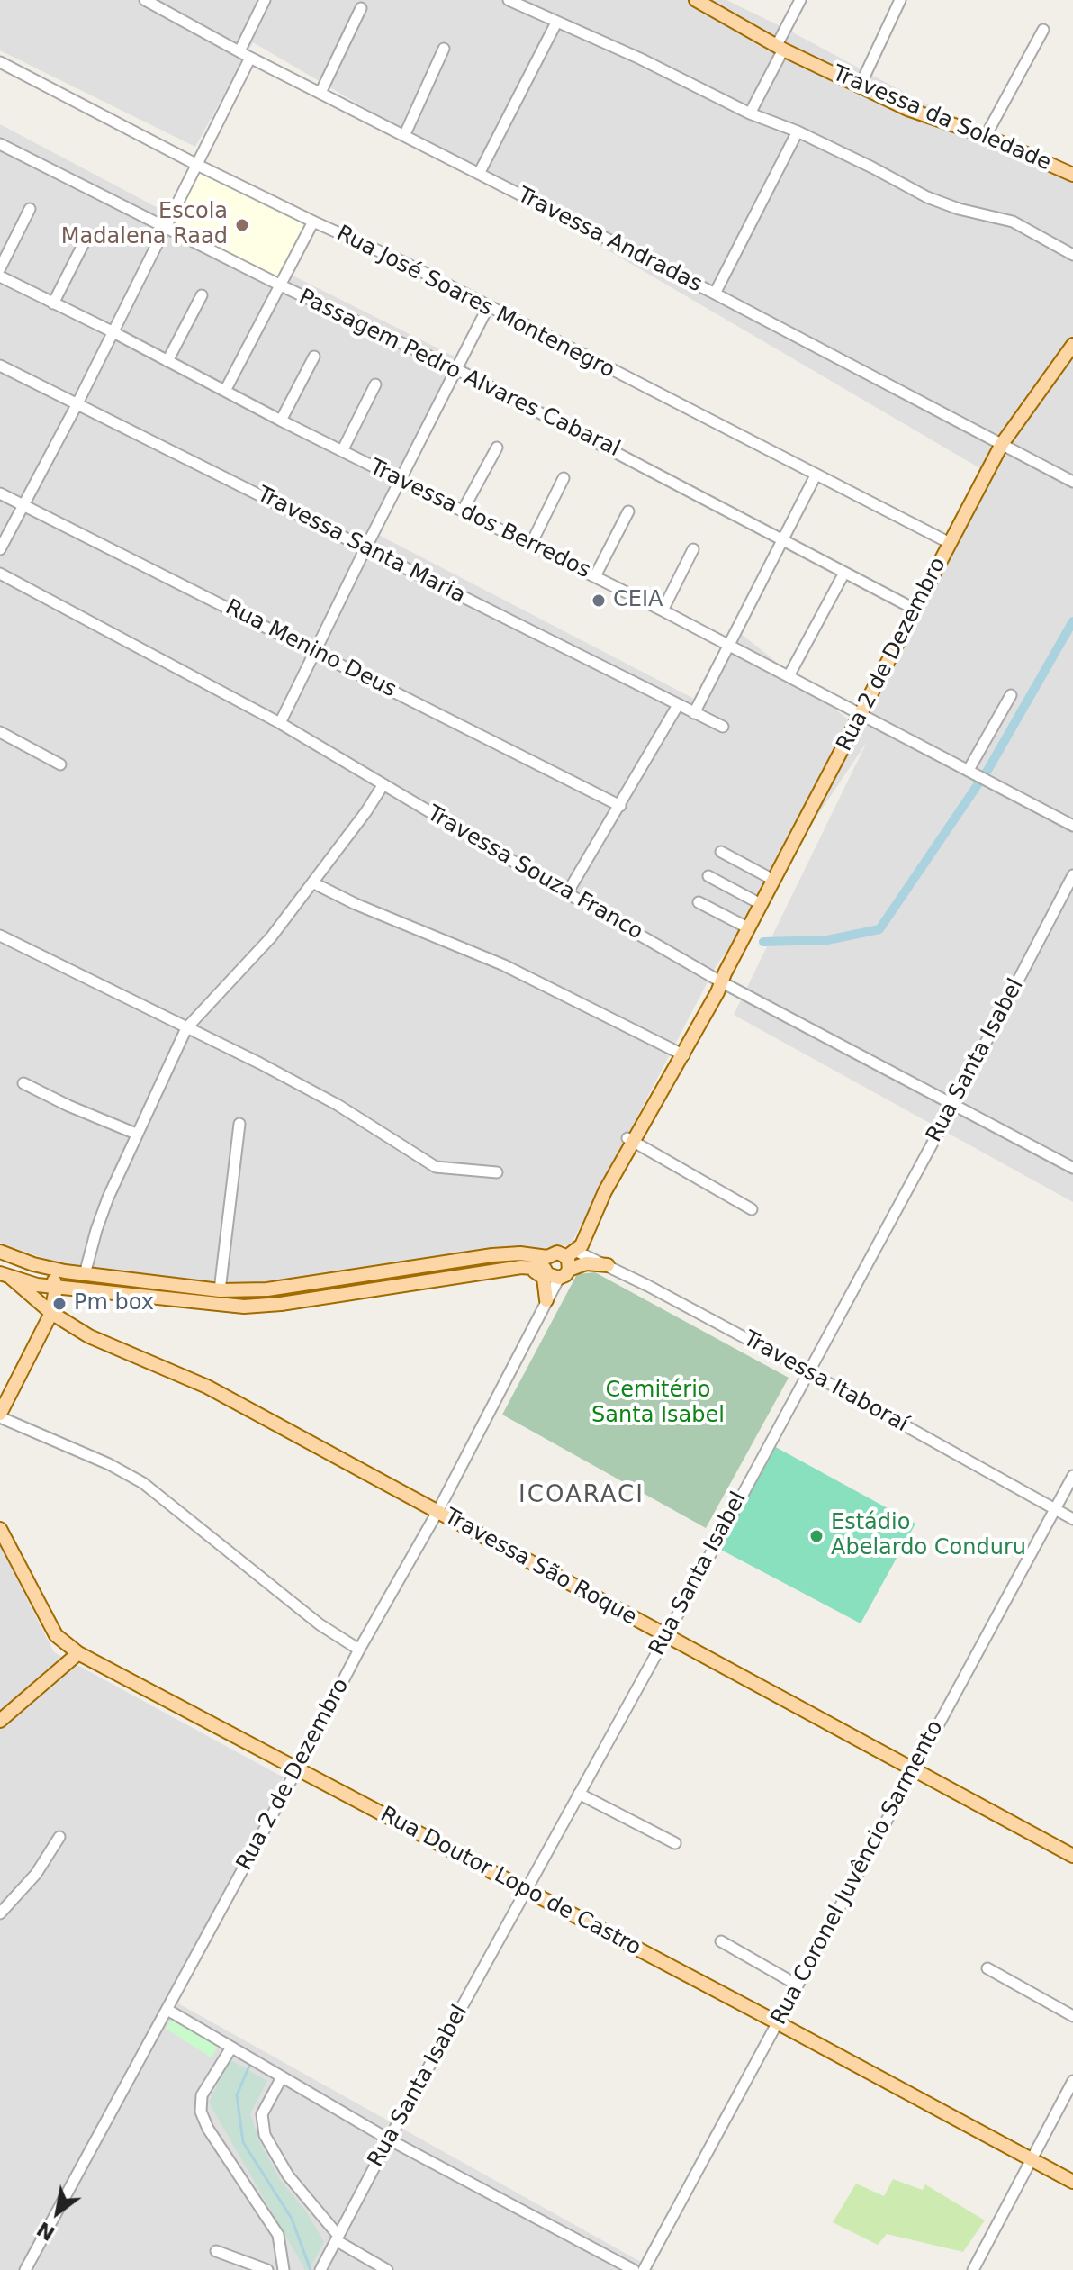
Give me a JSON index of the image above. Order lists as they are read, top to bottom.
{
  "streets": {
    "main road": [
      "Travessa da Soledade",
      "Rua 2 de Dezembro",
      "Travessa São Roque",
      "Rua Doutor Lopo de Castro"
    ],
    "street": [
      "Travessa Andradas",
      "Rua José Soares Montenegro",
      "Passagem Pedro Alvares Cabaral",
      "Travessa dos Berredos",
      "Travessa Santa Maria",
      "Rua Menino Deus",
      "Travessa Souza Franco",
      "Rua Santa Isabel",
      "Travessa Itaboraí",
      "Rua Coronel Juvêncio Sarmento"
    ]
  },
  "crossings": [
    ["Travessa Andradas", "Rua 2 de Dezembro"],
    ["Rua José Soares Montenegro", "Rua 2 de Dezembro"],
    ["Passagem Pedro Alvares Cabaral", "Rua 2 de Dezembro"],
    ["Travessa dos Berredos", "Rua 2 de Dezembro"],
    ["Rua 2 de Dezembro", "Travessa Souza Franco"],
    ["Rua 2 de Dezembro", "Travessa Itaboraí"],
    ["Rua 2 de Dezembro", "Travessa São Roque"],
    ["Rua 2 de Dezembro", "Rua Doutor Lopo de Castro"],
    ["Travessa Souza Franco", "Rua Santa Isabel"],
    ["Rua Santa Isabel", "Travessa Itaboraí"],
    ["Rua Santa Isabel", "Travessa São Roque"],
    ["Rua Santa Isabel", "Rua Doutor Lopo de Castro"],
    ["Travessa Itaboraí", "Rua Coronel Juvêncio Sarmento"],
    ["Travessa São Roque", "Rua Coronel Juvêncio Sarmento"],
    ["Rua Coronel Juvêncio Sarmento", "Rua Doutor Lopo de Castro"]
  ],
  "districts": ["ICOARACI"],
  "parks": ["Cemitério Santa Isabel"],
  "places": [
    "Escola Madalena Raad",
    "CEIA",
    "Pm box",
    "Estádio Abelardo Conduru"
  ],
  "north": "bottom left"
}
